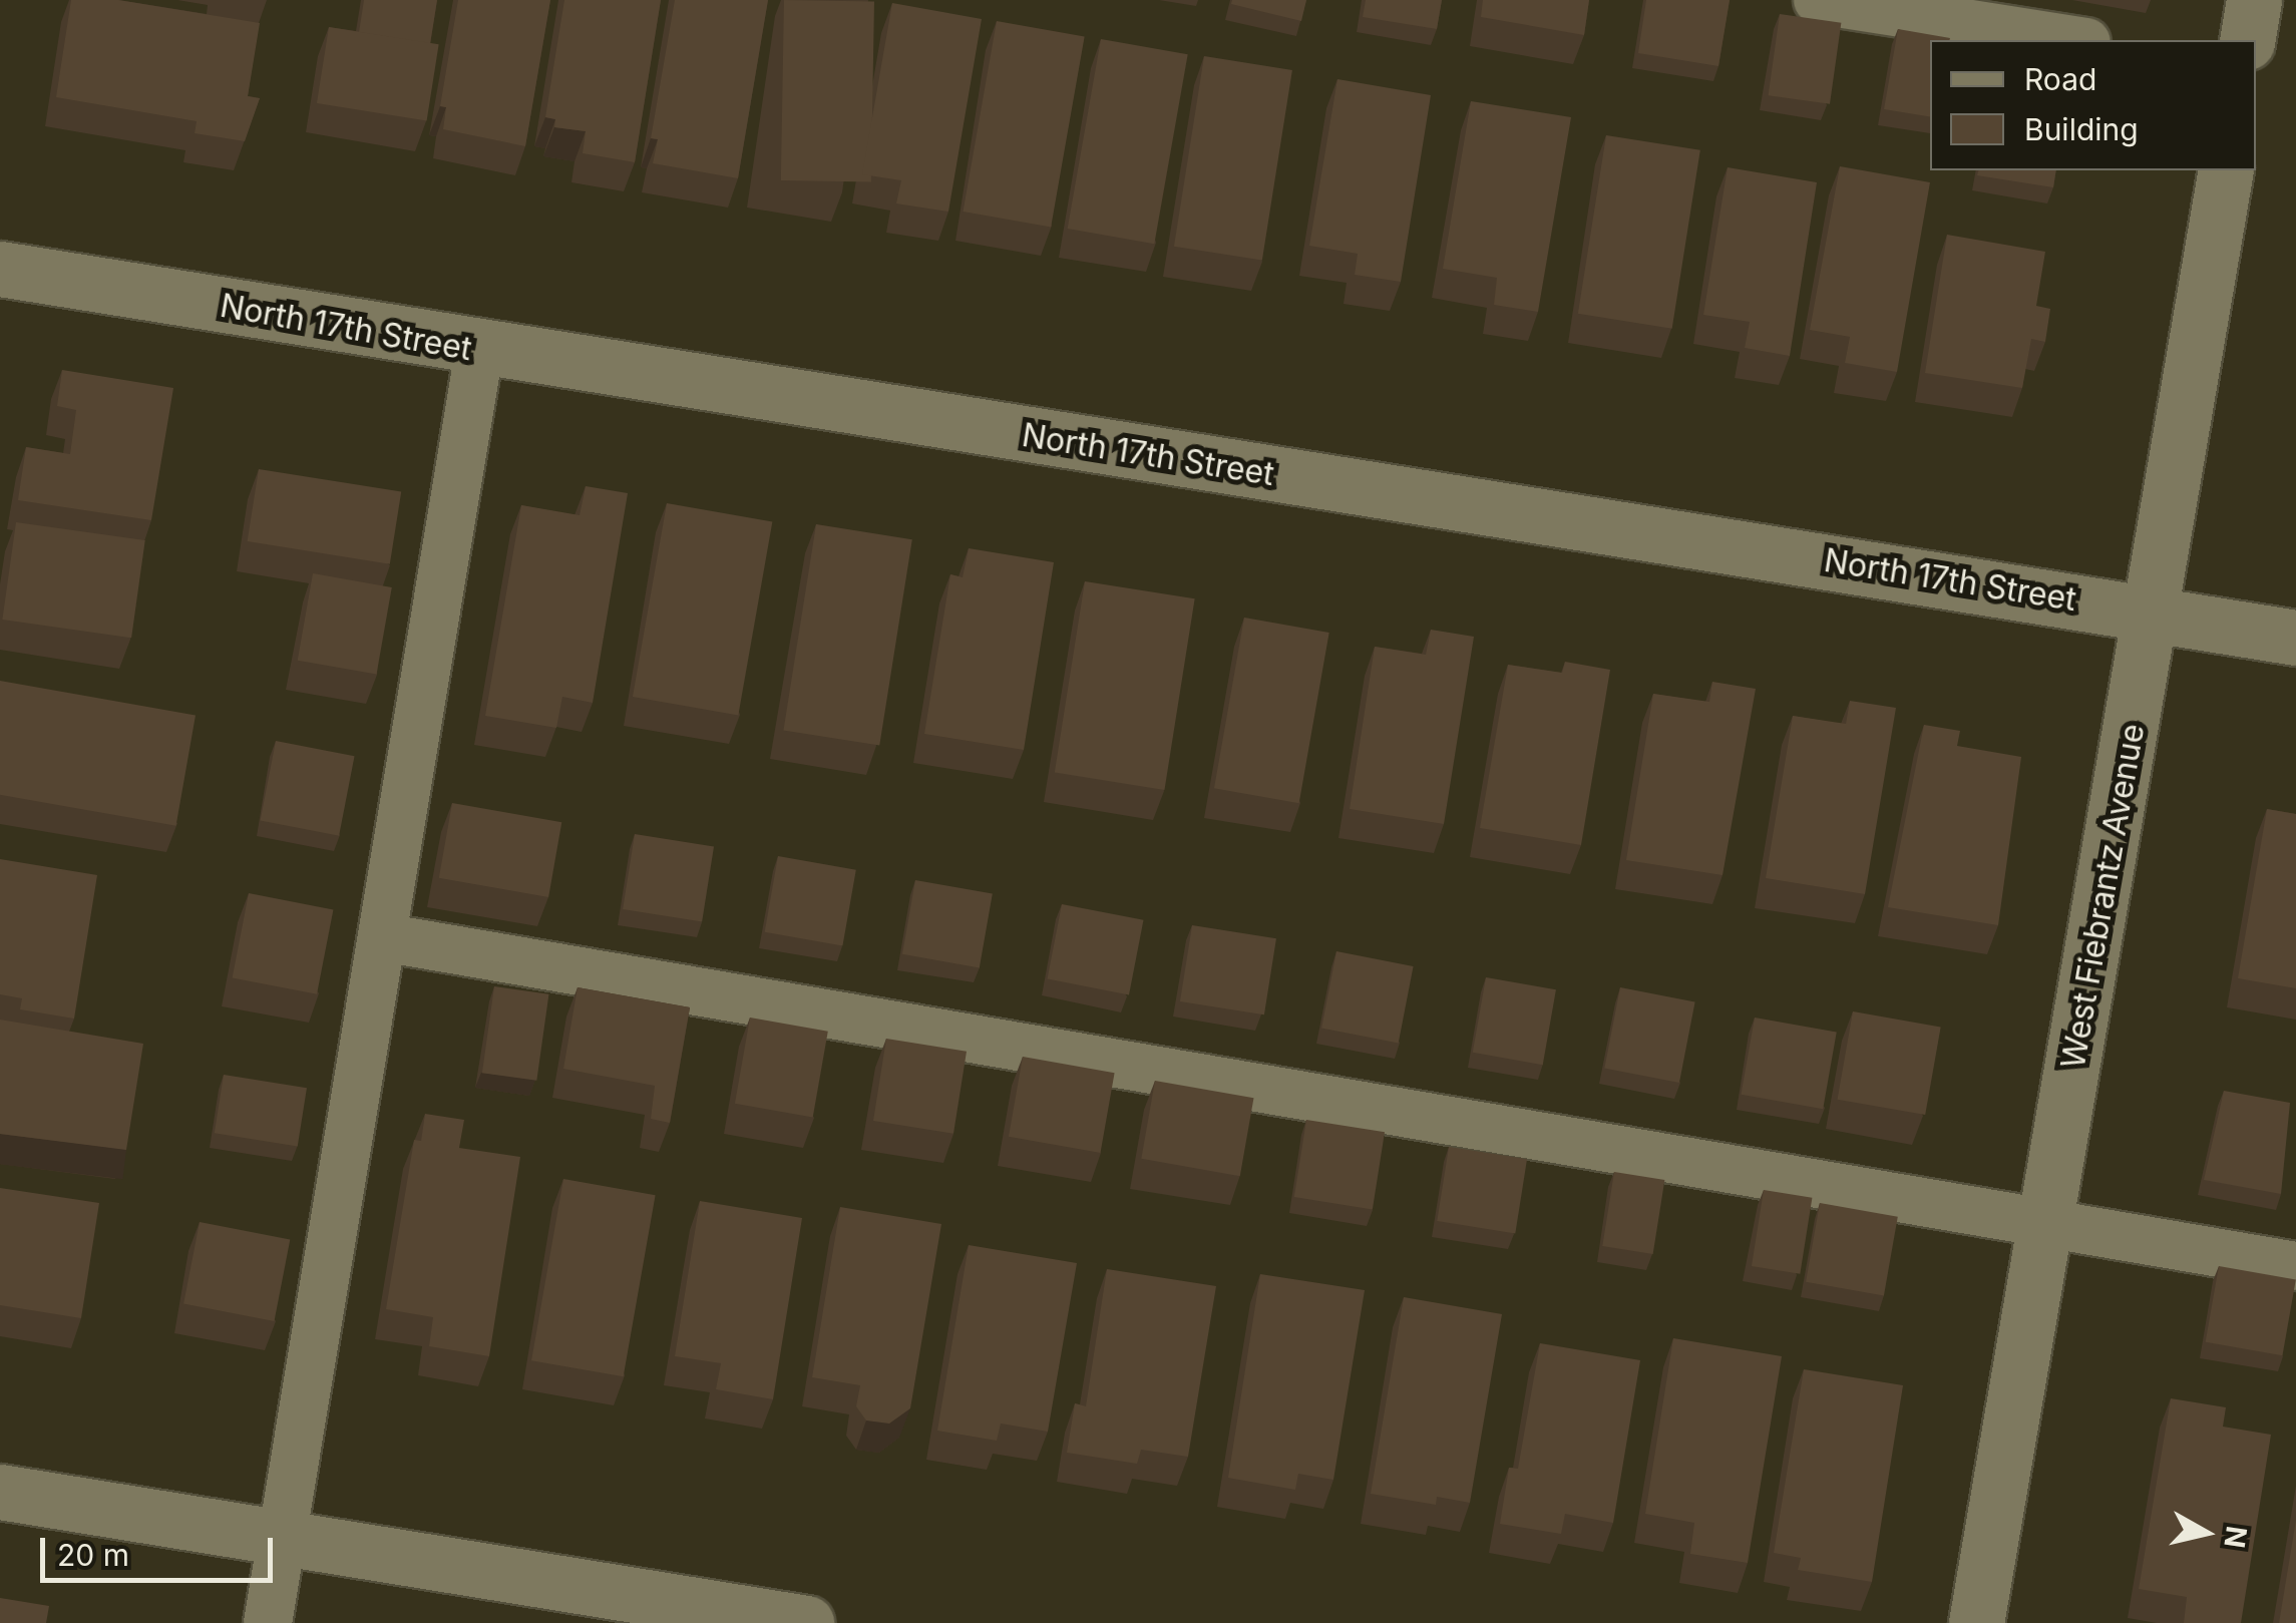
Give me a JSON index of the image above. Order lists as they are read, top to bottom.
{
  "streets": {
    "street": ["North 17th Street", "West Fiebrantz Avenue"]
  },
  "crossings": [
    ["North 17th Street", "West Fiebrantz Avenue"]
  ],
  "legend": ["Road", "Building"],
  "scale_bar": "20 m",
  "north": "right"
}
